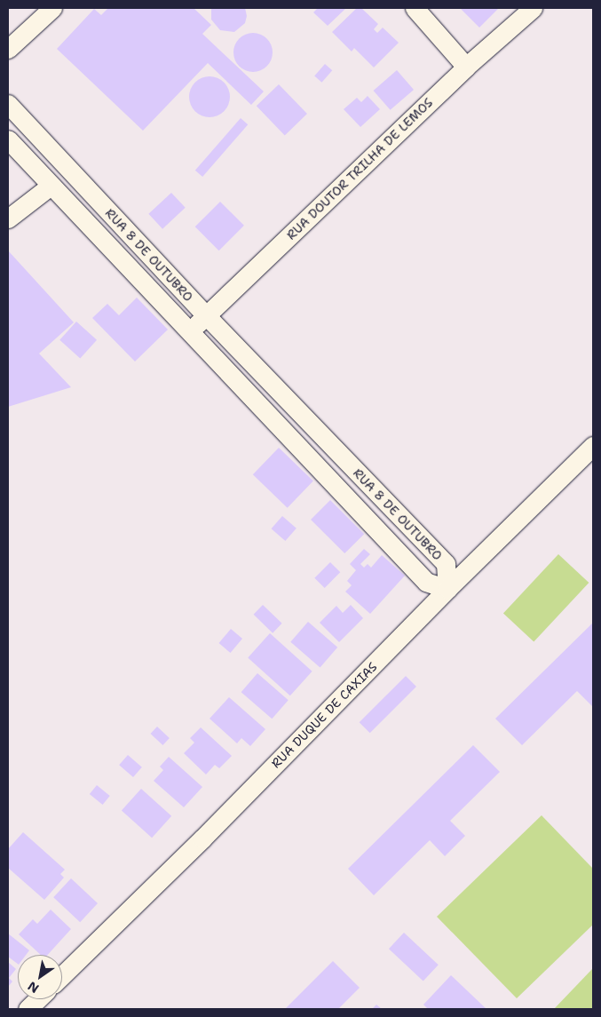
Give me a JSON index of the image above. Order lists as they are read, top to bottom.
{
  "streets": {
    "street": ["RUA DOUTOR TRILHA DE LEMOS", "RUA 8 DE OUTUBRO", "RUA DUQUE DE CAXIAS"]
  },
  "crossings": [
    ["RUA DOUTOR TRILHA DE LEMOS", "RUA 8 DE OUTUBRO"],
    ["RUA 8 DE OUTUBRO", "RUA DUQUE DE CAXIAS"]
  ],
  "north": "bottom left"
}
